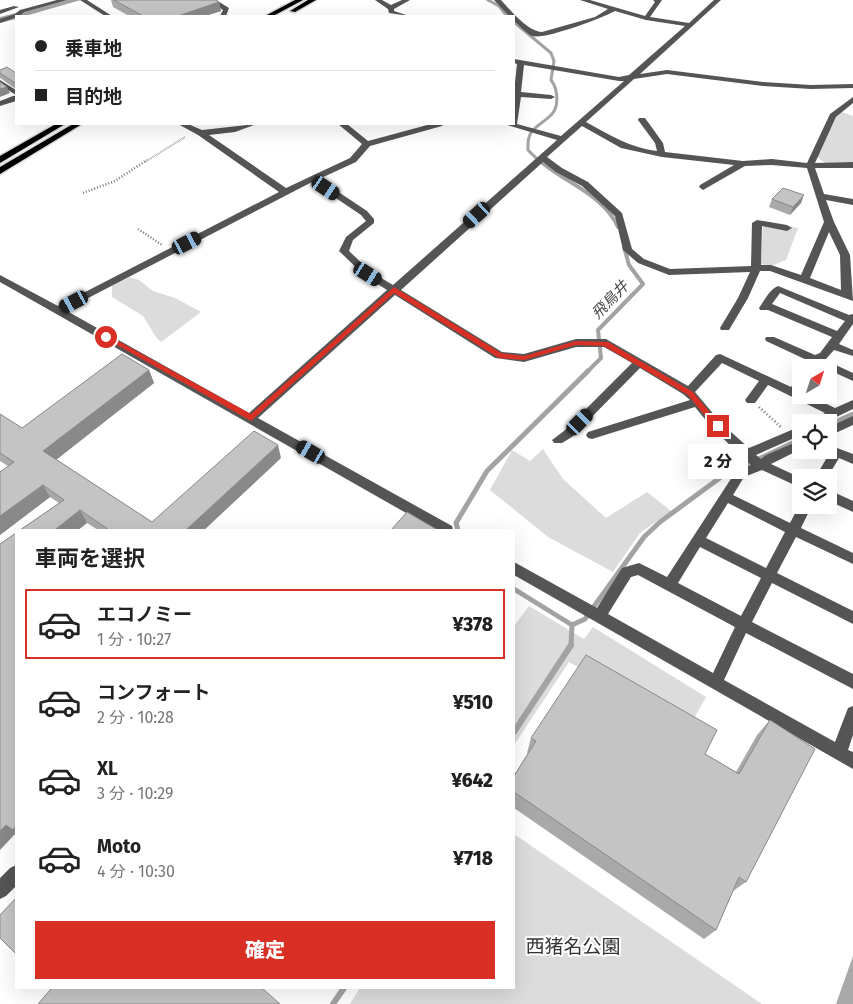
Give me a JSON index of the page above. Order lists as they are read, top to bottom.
{
  "water": ["飛鳥井"],
  "parks": ["西猪名公園"],
  "north": "top right",
  "page": {
    "banner": ["乗車地", "目的地"],
    "bubble": "2 分",
    "heading": "車両を選択",
    "list": [
      {
        "name": "エコノミー",
        "note": "1 分 · 10:27",
        "value": "¥378"
      },
      {
        "name": "コンフォート",
        "note": "2 分 · 10:28",
        "value": "¥510"
      },
      {
        "name": "XL",
        "note": "3 分 · 10:29",
        "value": "¥642"
      },
      {
        "name": "Moto",
        "note": "4 分 · 10:30",
        "value": "¥718"
      }
    ],
    "buttons": "確定"
  }
}
